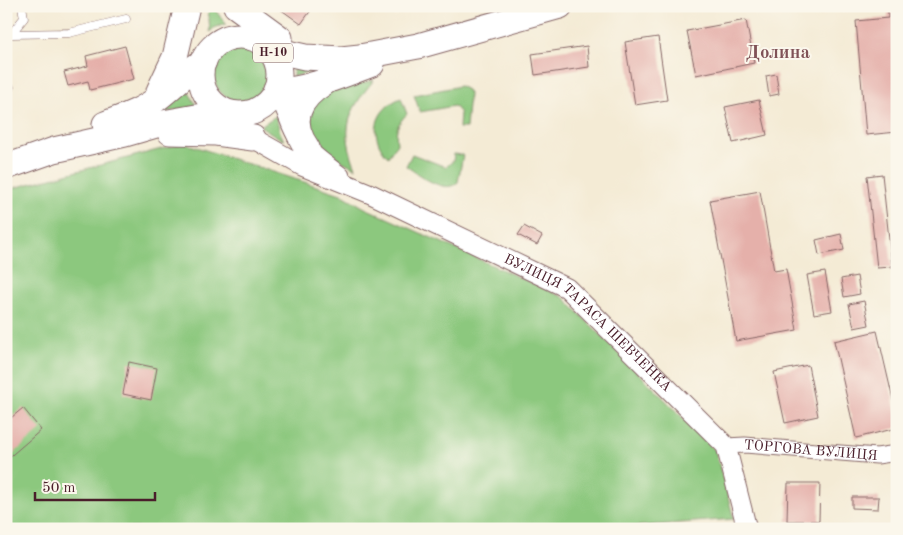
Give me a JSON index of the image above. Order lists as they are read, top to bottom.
{
  "streets": {
    "main road": ["Н-10"],
    "street": ["ВУЛИЦЯ ТАРАСА ШЕВЧЕНКА", "ТОРГОВА ВУЛИЦЯ"]
  },
  "crossings": [
    ["Н-10", "ВУЛИЦЯ ТАРАСА ШЕВЧЕНКА"],
    ["ВУЛИЦЯ ТАРАСА ШЕВЧЕНКА", "ТОРГОВА ВУЛИЦЯ"]
  ],
  "districts": ["Долина"],
  "scale_bar": "50 m"
}
